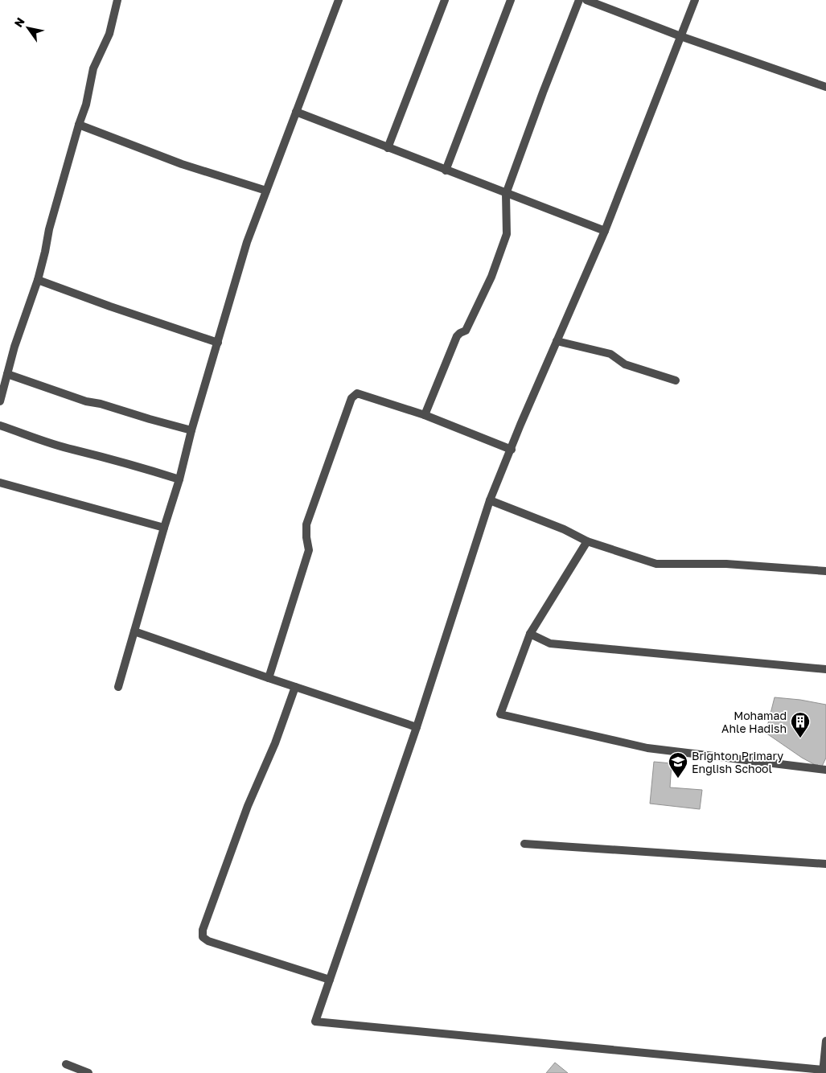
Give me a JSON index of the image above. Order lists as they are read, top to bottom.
{
  "places": {
    "building": ["Mohamad Ahle Hadish"],
    "school or university": ["Brighton Primary English School"]
  },
  "north": "top left"
}
